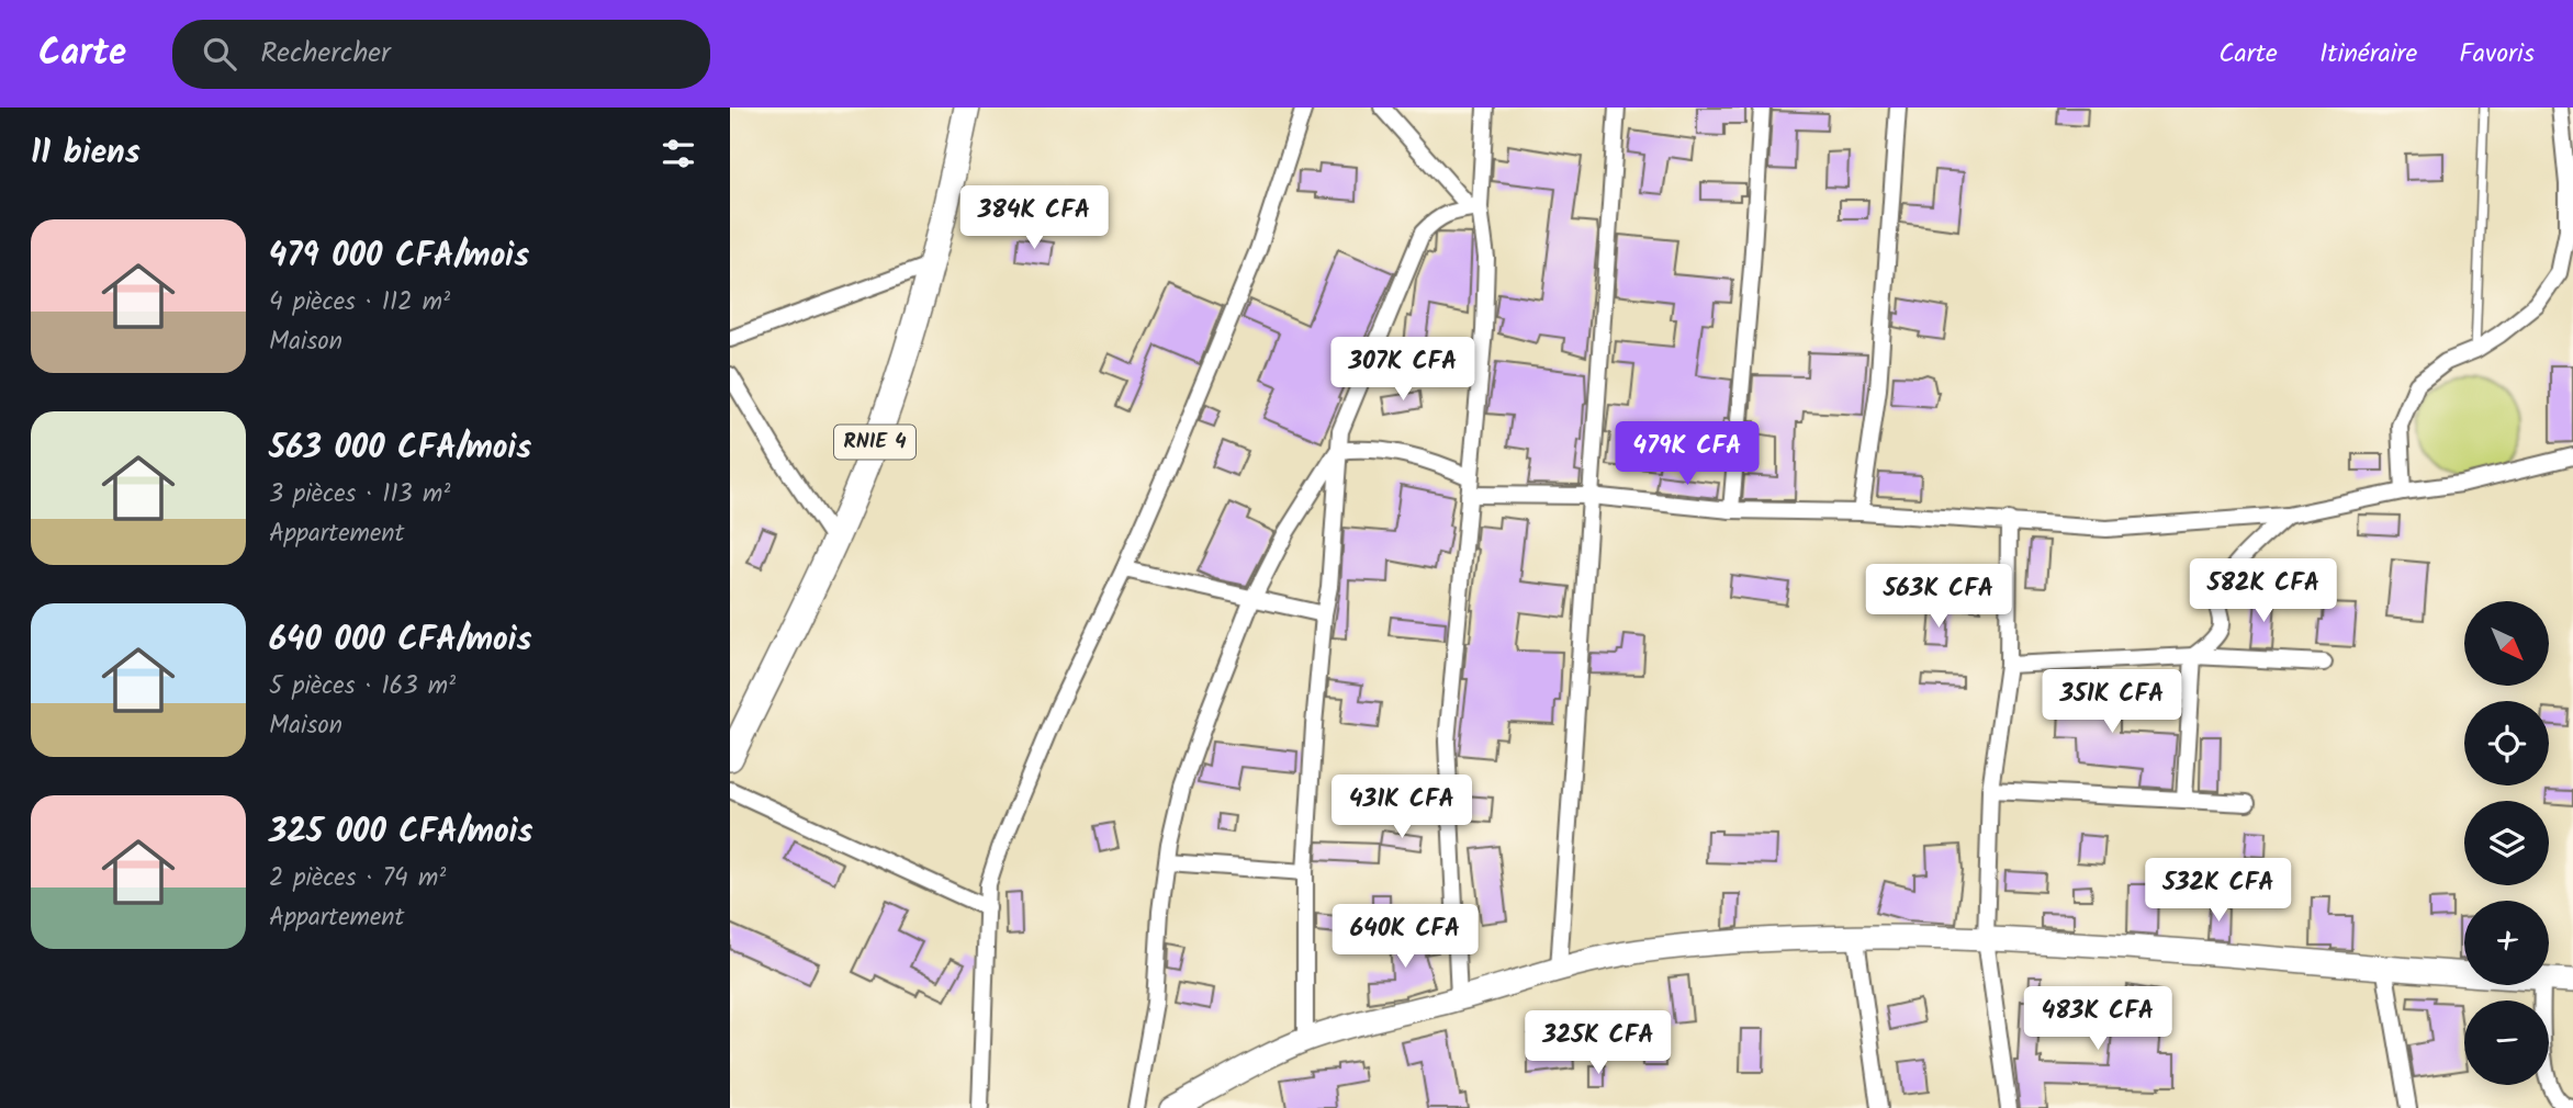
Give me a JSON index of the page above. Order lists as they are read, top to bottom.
{
  "streets": {
    "main road": ["RNIE 4"]
  },
  "north": "bottom right",
  "page": {
    "header": "Carte",
    "search": "Rechercher",
    "nav": ["Carte", "Itinéraire", "Favoris"],
    "heading": "11 biens",
    "price": [
      "384K CFA",
      "307K CFA",
      "479K CFA",
      "582K CFA",
      "563K CFA",
      "351K CFA",
      "431K CFA",
      "532K CFA",
      "640K CFA",
      "483K CFA",
      "325K CFA"
    ],
    "list": [
      {
        "name": "479 000 CFA/mois",
        "note": "4 pièces · 112 m² · Maison"
      },
      {
        "name": "563 000 CFA/mois",
        "note": "3 pièces · 113 m² · Appartement"
      },
      {
        "name": "640 000 CFA/mois",
        "note": "5 pièces · 163 m² · Maison"
      },
      {
        "name": "325 000 CFA/mois",
        "note": "2 pièces · 74 m² · Appartement"
      }
    ],
    "map_buttons": ["+", "−"]
  }
}
